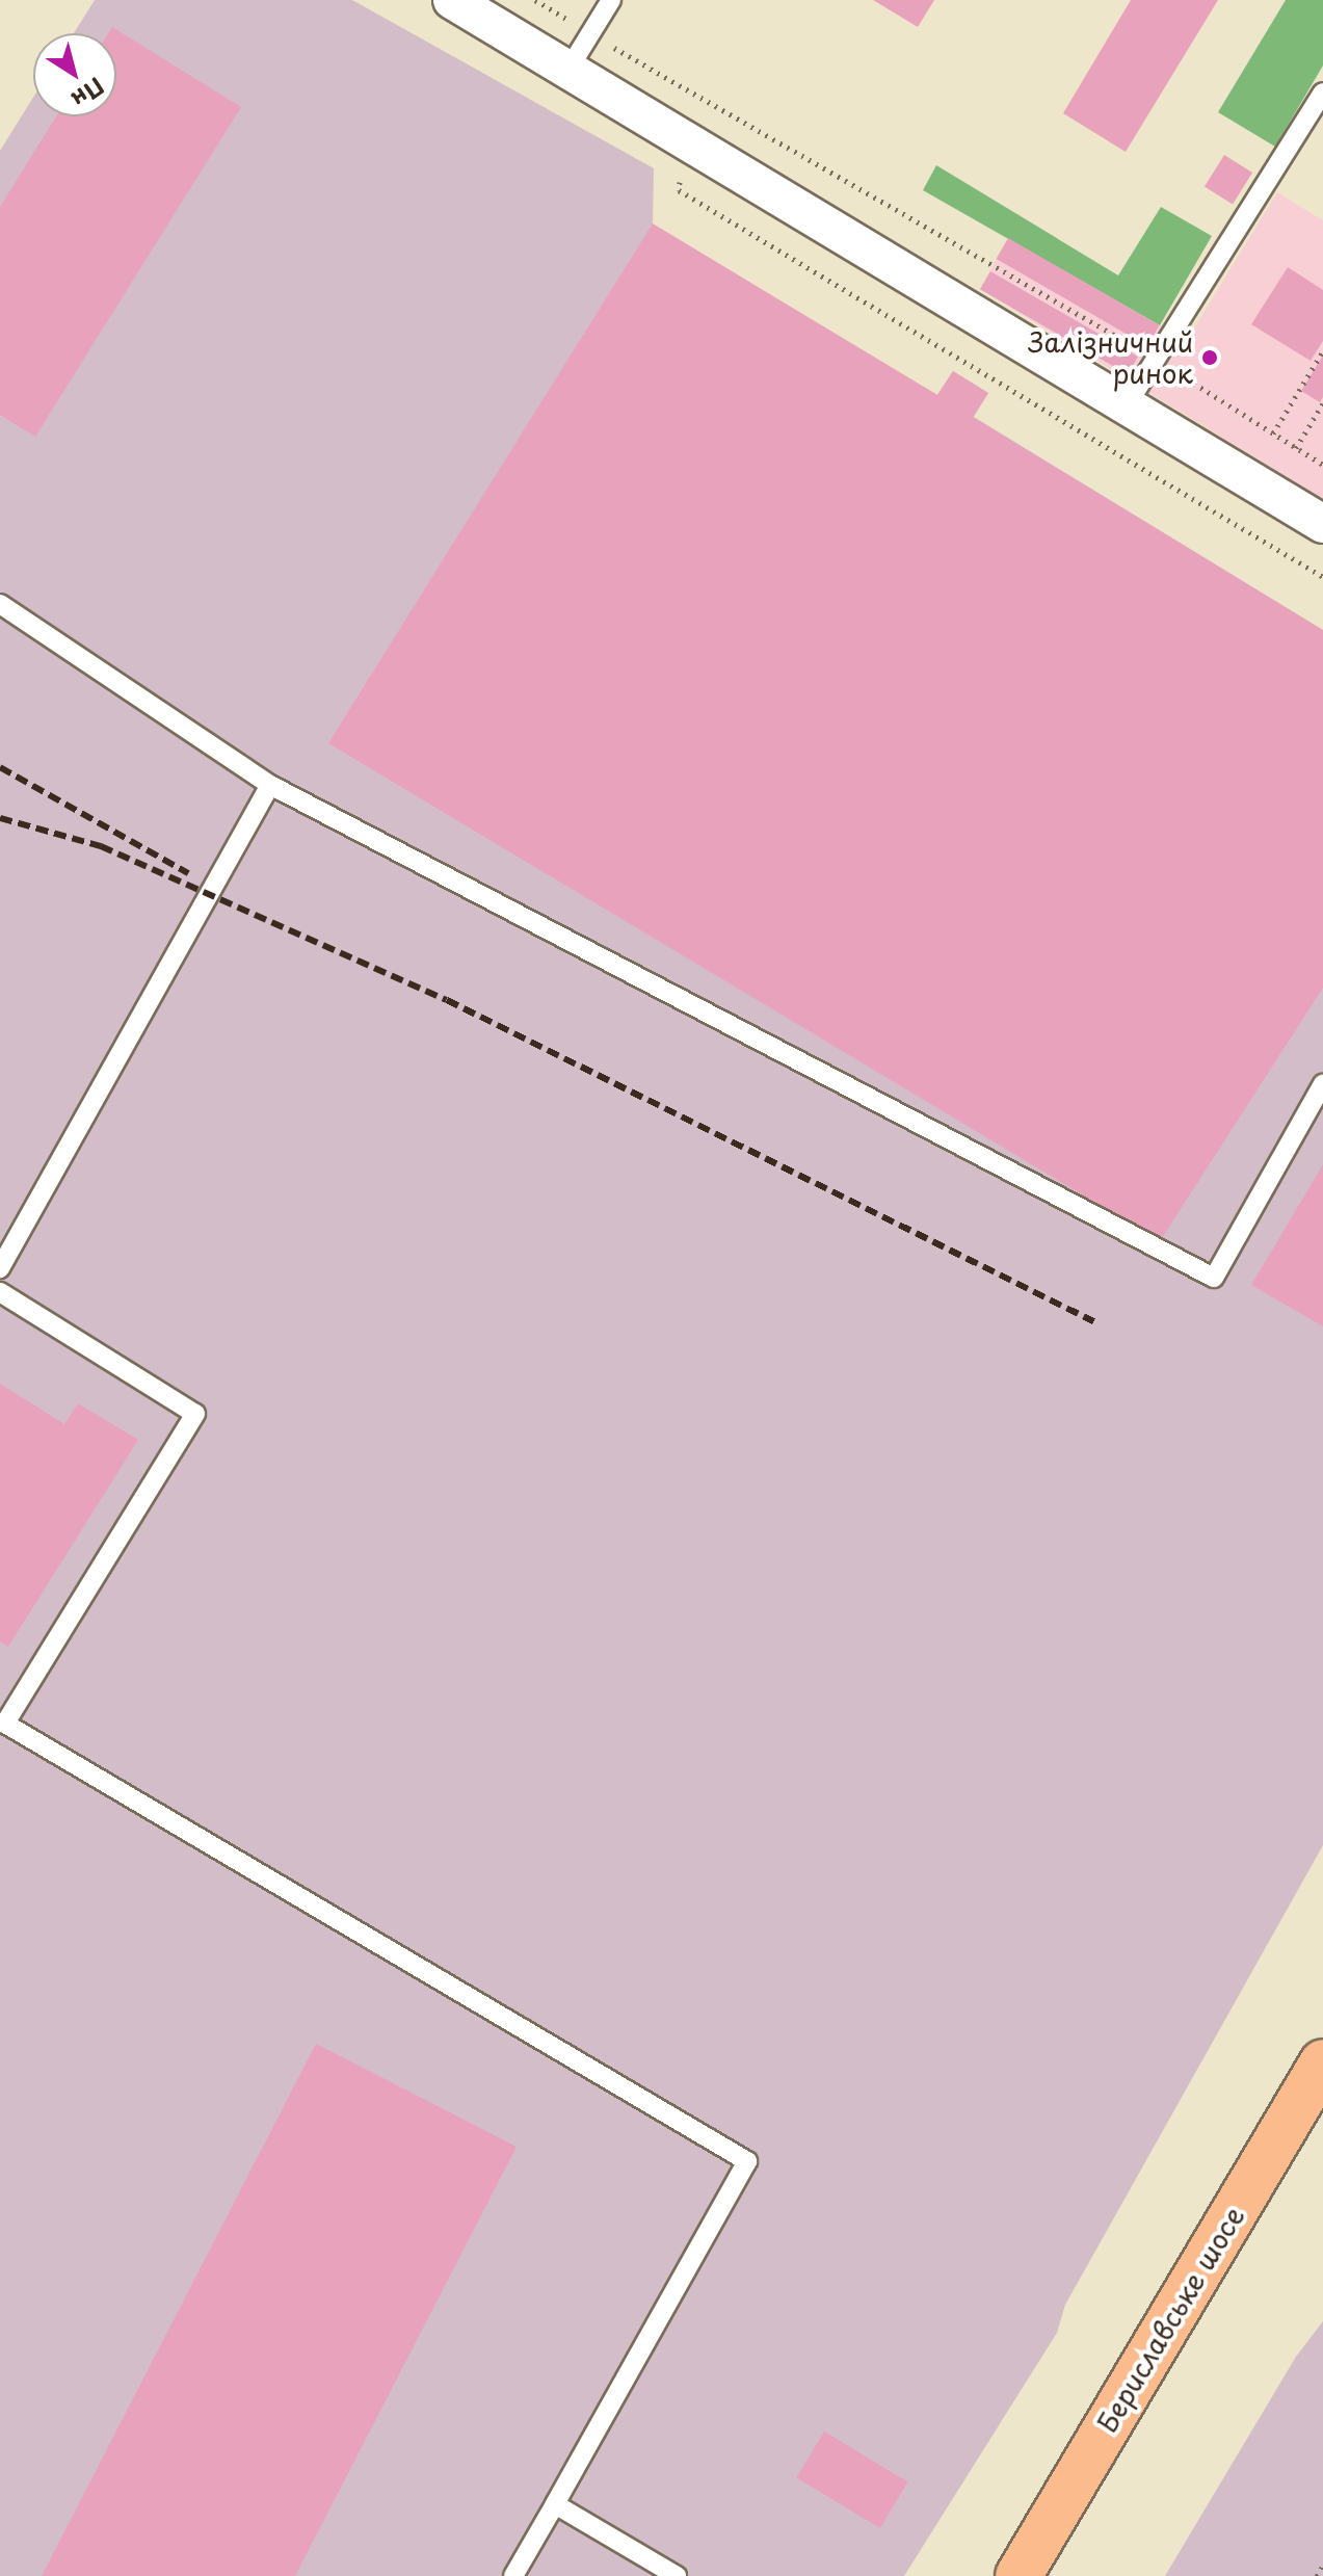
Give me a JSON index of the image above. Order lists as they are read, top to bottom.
{
  "streets": {
    "main road": ["Бериславське шосе"]
  },
  "places": ["Залізничний ринок"],
  "north": "bottom right"
}
